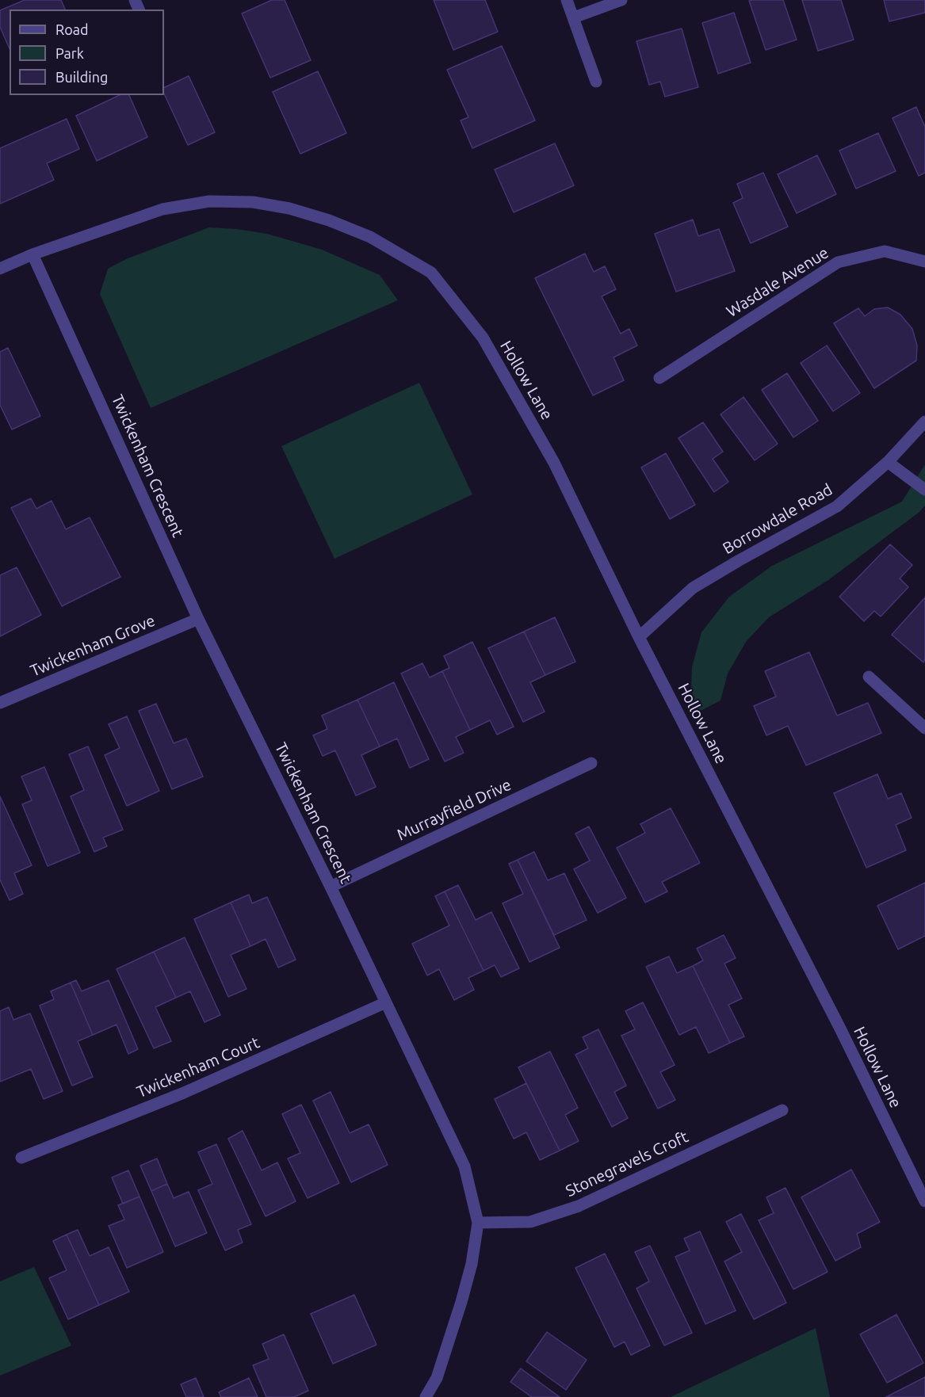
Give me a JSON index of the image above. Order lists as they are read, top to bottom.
{
  "streets": {
    "street": [
      "Wasdale Avenue",
      "Hollow Lane",
      "Twickenham Crescent",
      "Borrowdale Road",
      "Twickenham Grove",
      "Murrayfield Drive",
      "Twickenham Court",
      "Stonegravels Croft"
    ]
  },
  "crossings": [
    ["Hollow Lane", "Twickenham Crescent"],
    ["Hollow Lane", "Borrowdale Road"],
    ["Twickenham Crescent", "Twickenham Grove"],
    ["Twickenham Crescent", "Murrayfield Drive"],
    ["Twickenham Crescent", "Twickenham Court"],
    ["Twickenham Crescent", "Stonegravels Croft"]
  ],
  "legend": ["Road", "Park", "Building"]
}
